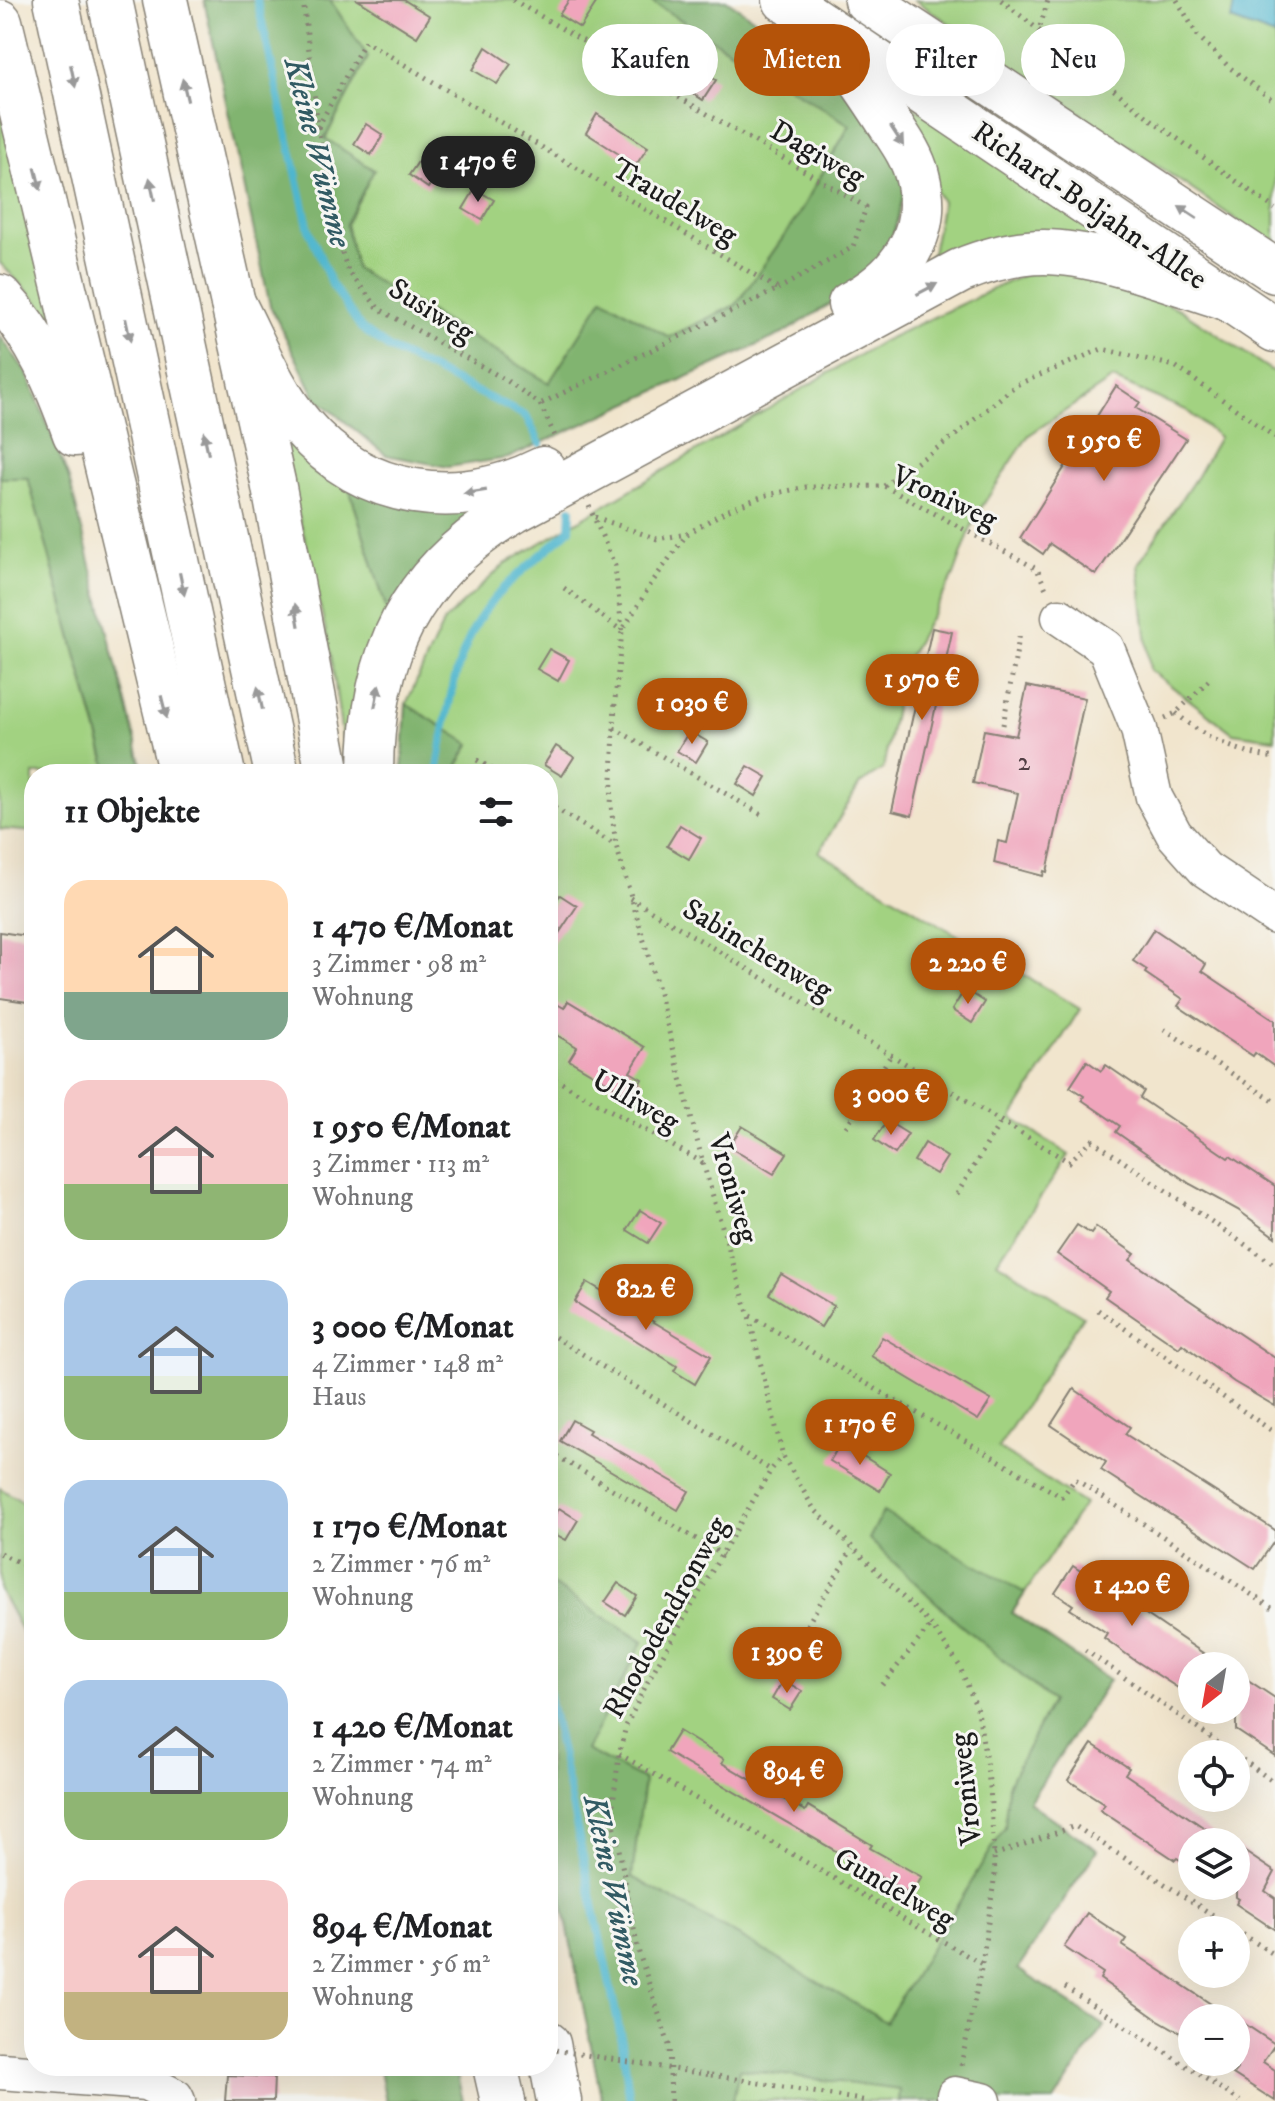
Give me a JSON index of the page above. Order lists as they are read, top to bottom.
{
  "streets": {
    "main road": ["Richard-Boljahn-Allee"],
    "path": [
      "Dagiweg",
      "Traudelweg",
      "Susiweg",
      "Vroniweg",
      "Sabinchenweg",
      "Ulliweg",
      "Rhododendronweg",
      "Gundelweg"
    ]
  },
  "crossings": [
    ["Dagiweg", "Traudelweg"],
    ["Traudelweg", "Susiweg"],
    ["Vroniweg", "Sabinchenweg"],
    ["Vroniweg", "Ulliweg"],
    ["Vroniweg", "Rhododendronweg"],
    ["Vroniweg", "Gundelweg"],
    ["Rhododendronweg", "Gundelweg"]
  ],
  "water": ["Kleine Wümme"],
  "house_numbers": ["2"],
  "north": "bottom left",
  "page": {
    "chip": [
      "Kaufen",
      "Mieten",
      "Filter",
      "Neu"
    ],
    "price": [
      "1 470 €",
      "1 950 €",
      "1 970 €",
      "1 030 €",
      "2 220 €",
      "3 000 €",
      "822 €",
      "1 170 €",
      "1 420 €",
      "1 390 €",
      "894 €"
    ],
    "heading": "11 Objekte",
    "list": [
      {
        "name": "1 470 €/Monat",
        "note": "3 Zimmer · 98 m² · Wohnung"
      },
      {
        "name": "1 950 €/Monat",
        "note": "3 Zimmer · 113 m² · Wohnung"
      },
      {
        "name": "3 000 €/Monat",
        "note": "4 Zimmer · 148 m² · Haus"
      },
      {
        "name": "1 170 €/Monat",
        "note": "2 Zimmer · 76 m² · Wohnung"
      },
      {
        "name": "1 420 €/Monat",
        "note": "2 Zimmer · 74 m² · Wohnung"
      },
      {
        "name": "894 €/Monat",
        "note": "2 Zimmer · 56 m² · Wohnung"
      }
    ],
    "map_buttons": ["+", "−"]
  }
}
